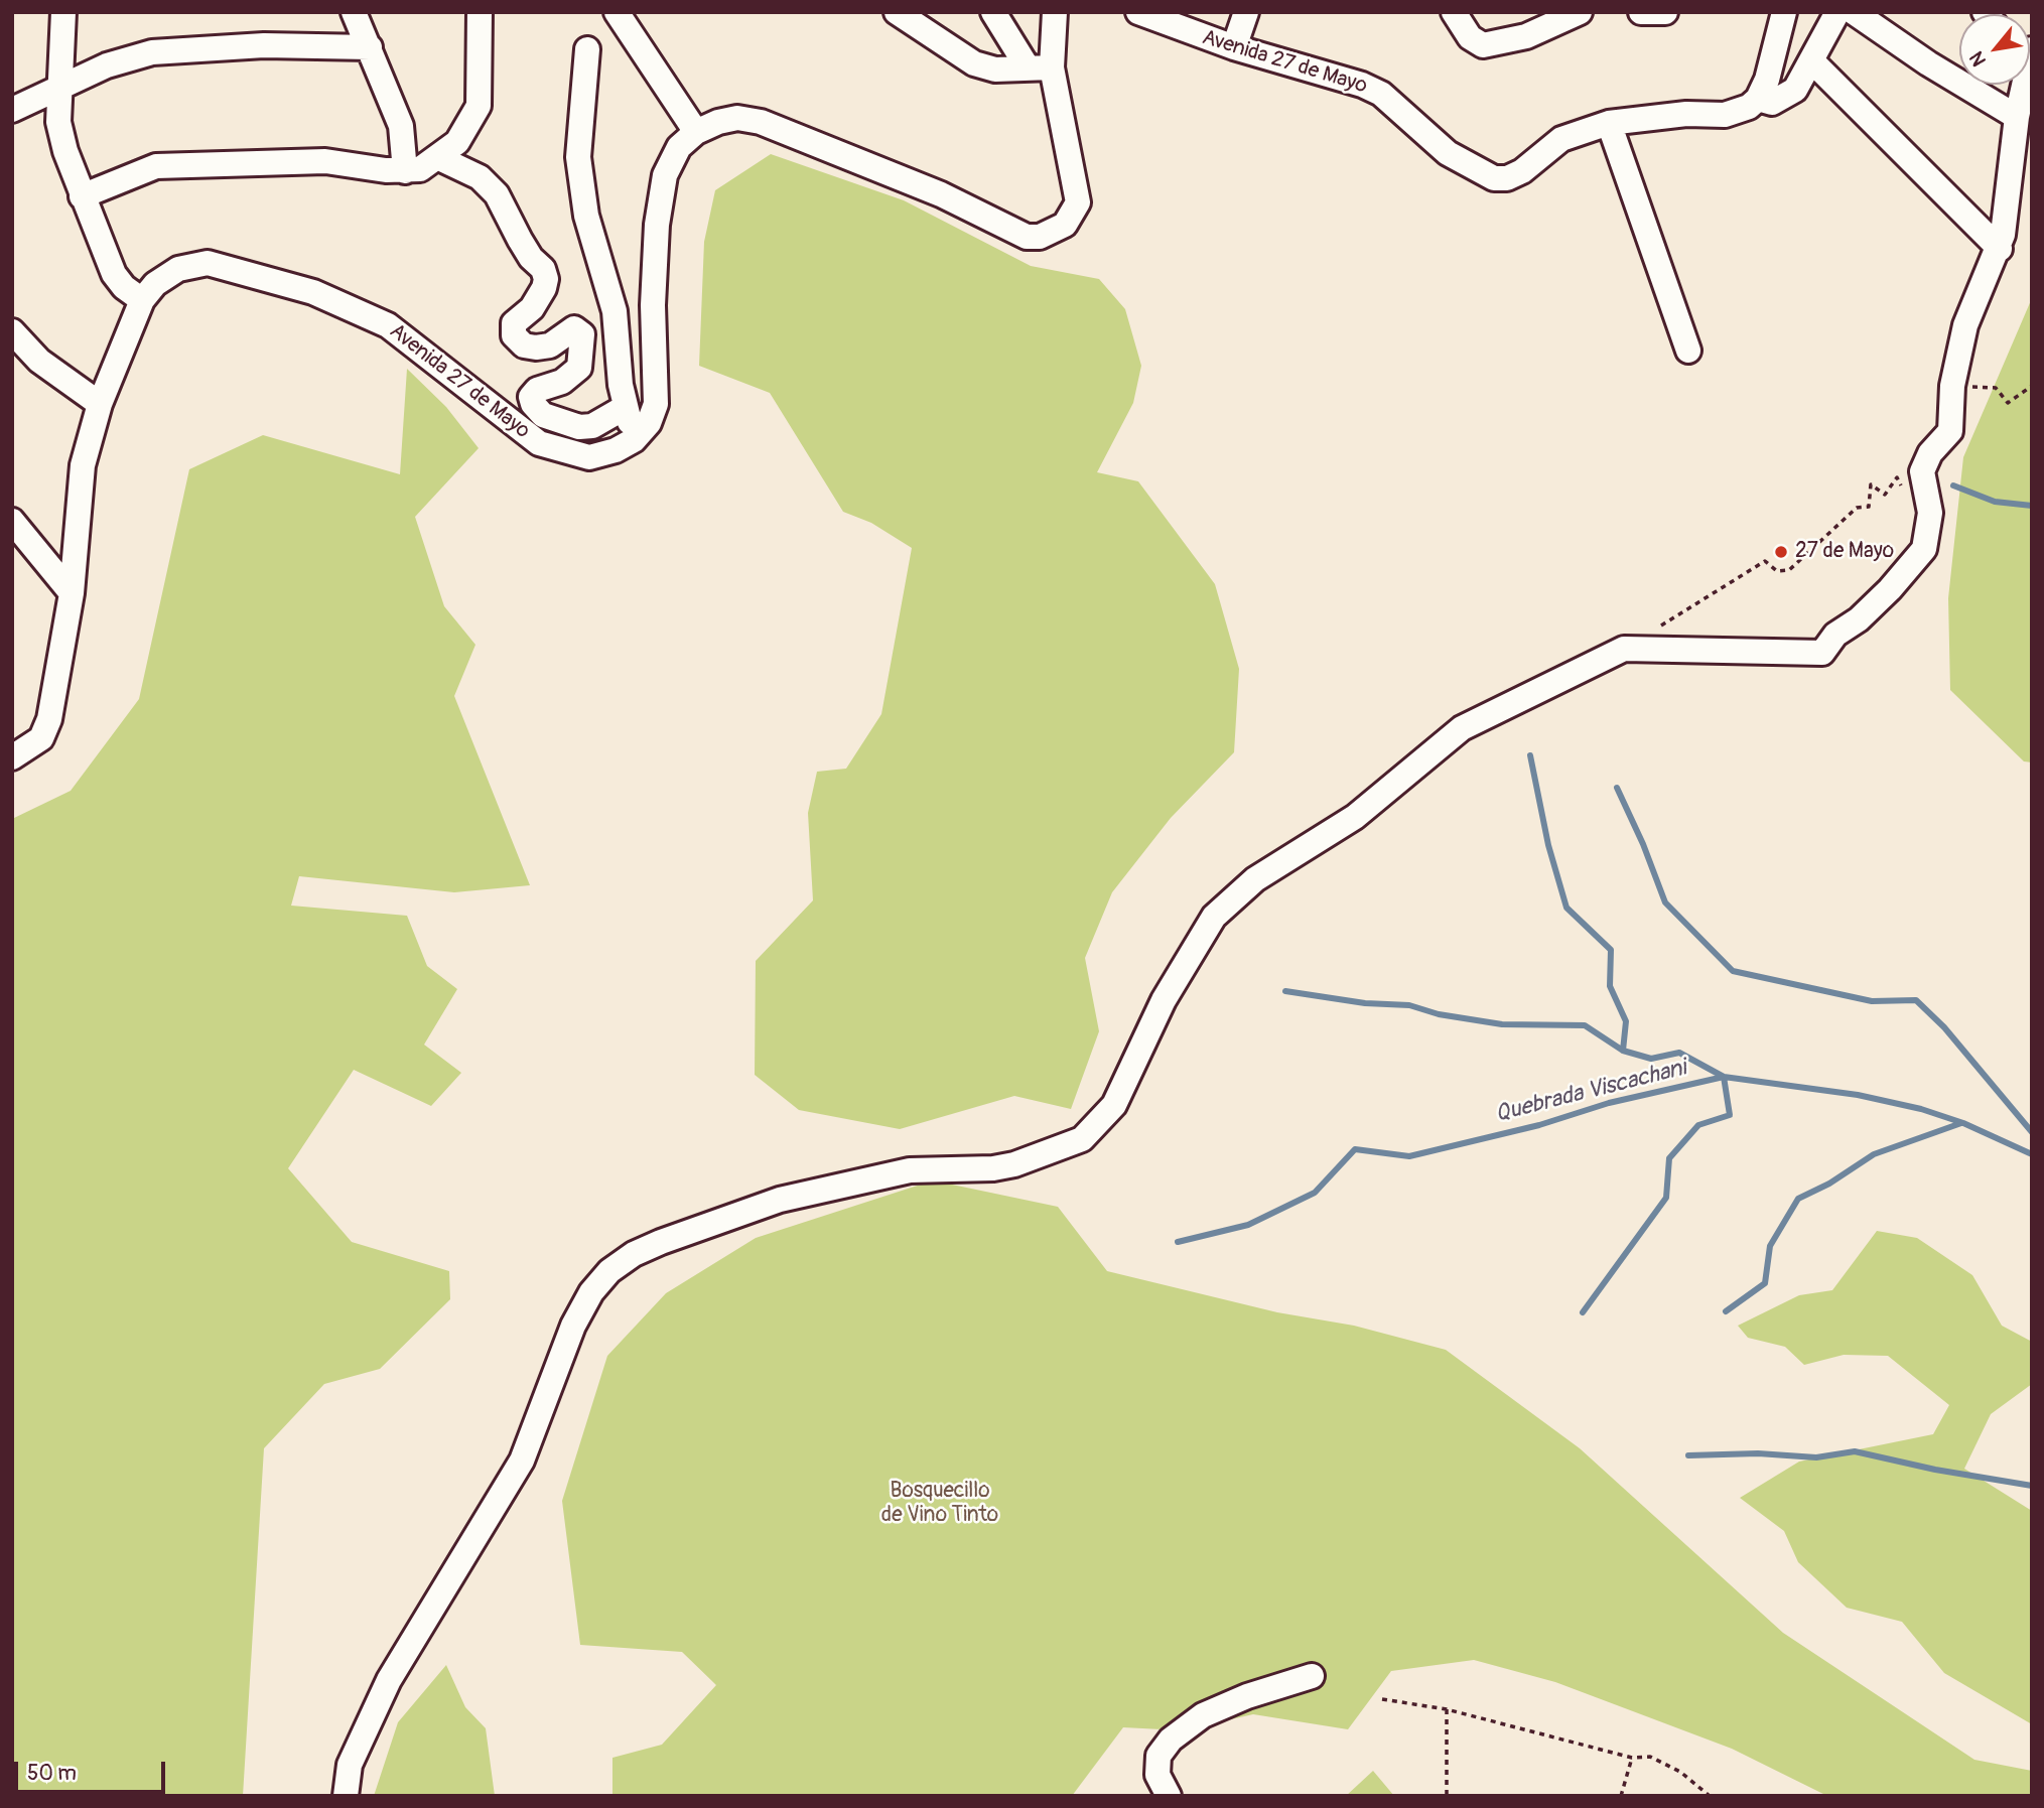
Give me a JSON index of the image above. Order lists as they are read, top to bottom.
{
  "streets": {
    "street": ["Avenida 27 de Mayo"]
  },
  "water": ["Quebrada Viscachani"],
  "parks": ["Bosquecillo de Vino Tinto"],
  "places": ["27 de Mayo"],
  "scale_bar": "50 m",
  "north": "bottom left"
}
